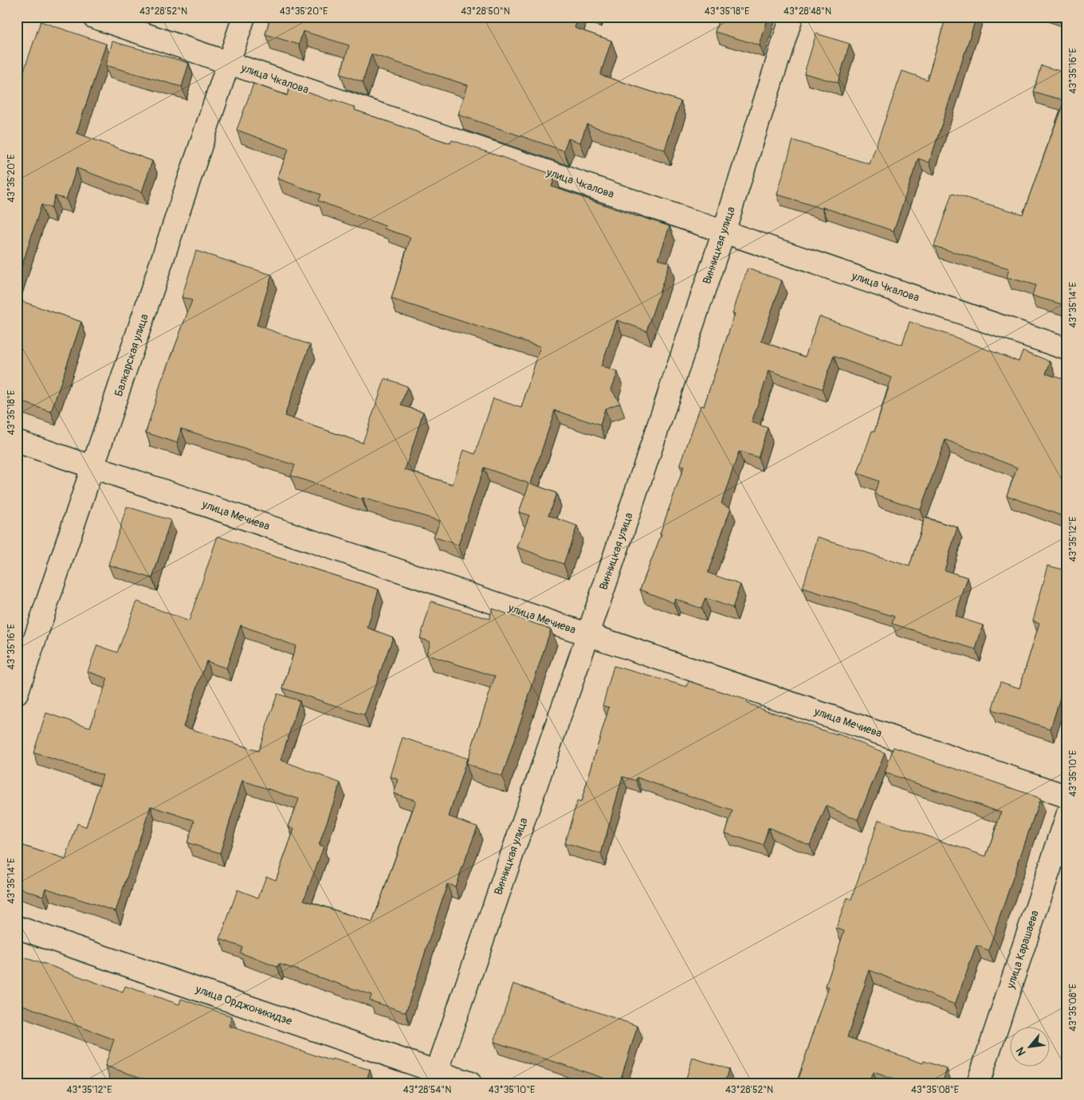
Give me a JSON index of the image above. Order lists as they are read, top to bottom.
{
  "streets": {
    "street": [
      "улица Чкалова",
      "Винницкая улица",
      "Балкарская улица",
      "улица Мечиева",
      "улица Карашаева",
      "улица Орджоникидзе"
    ]
  },
  "crossings": [
    ["улица Чкалова", "Винницкая улица"],
    ["улица Чкалова", "Балкарская улица"],
    ["Винницкая улица", "улица Мечиева"],
    ["Винницкая улица", "улица Орджоникидзе"],
    ["Балкарская улица", "улица Мечиева"]
  ],
  "north": "bottom left",
  "coordinates": [
    "43°28'52\"N",
    "43°35'20\"E",
    "43°28'50\"N",
    "43°35'18\"E",
    "43°28'48\"N",
    "43°35'16\"E",
    "43°35'14\"E",
    "43°35'12\"E",
    "43°35'10\"E",
    "43°35'08\"E",
    "43°28'54\"N"
  ]
}
